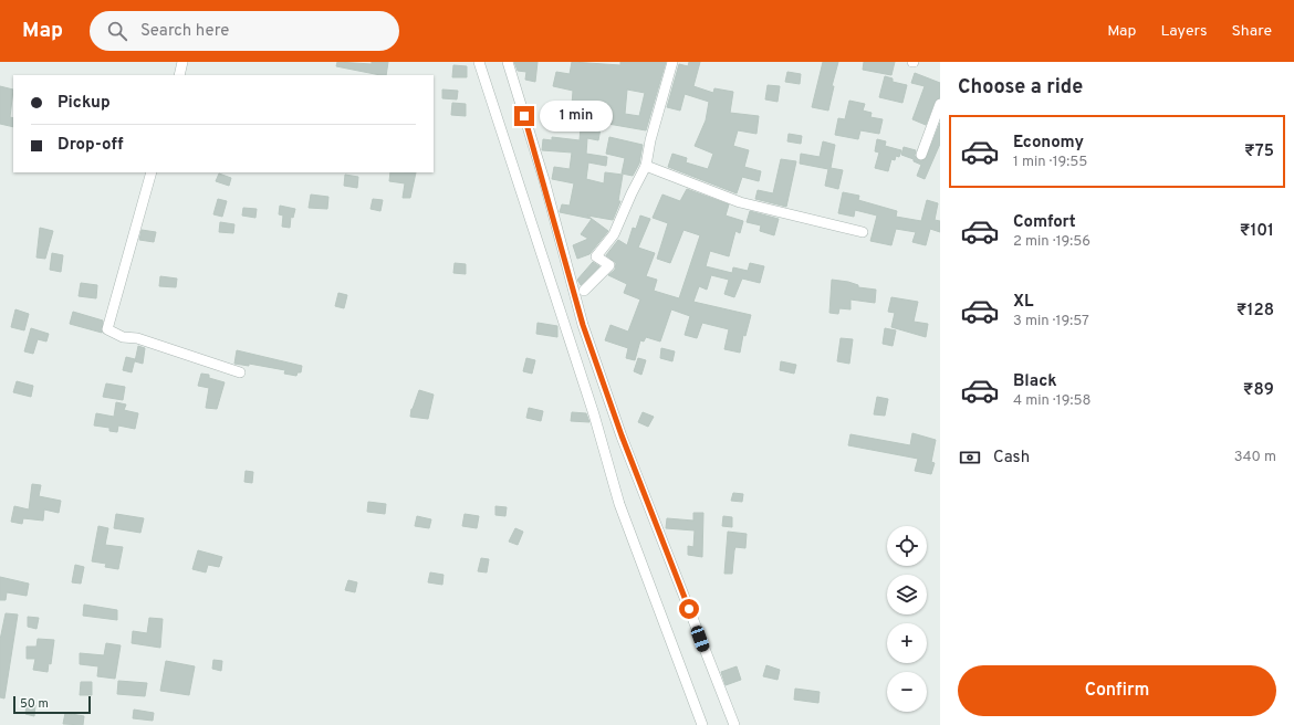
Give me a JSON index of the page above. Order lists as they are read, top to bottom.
{
  "scale_bar": "50 m",
  "page": {
    "header": "Map",
    "search": "Search here",
    "nav": ["Map", "Layers", "Share"],
    "heading": "Choose a ride",
    "banner": ["Pickup", "Drop-off"],
    "bubble": "1 min",
    "list": [
      {
        "name": "Economy",
        "note": "1 min · 19:55",
        "value": "₹75"
      },
      {
        "name": "Comfort",
        "note": "2 min · 19:56",
        "value": "₹101"
      },
      {
        "name": "XL",
        "note": "3 min · 19:57",
        "value": "₹128"
      },
      {
        "name": "Black",
        "note": "4 min · 19:58",
        "value": "₹89"
      }
    ],
    "pay": ["Cash", "340 m"],
    "map_buttons": ["+", "−"],
    "buttons": "Confirm",
    "scale": "50 m"
  }
}
